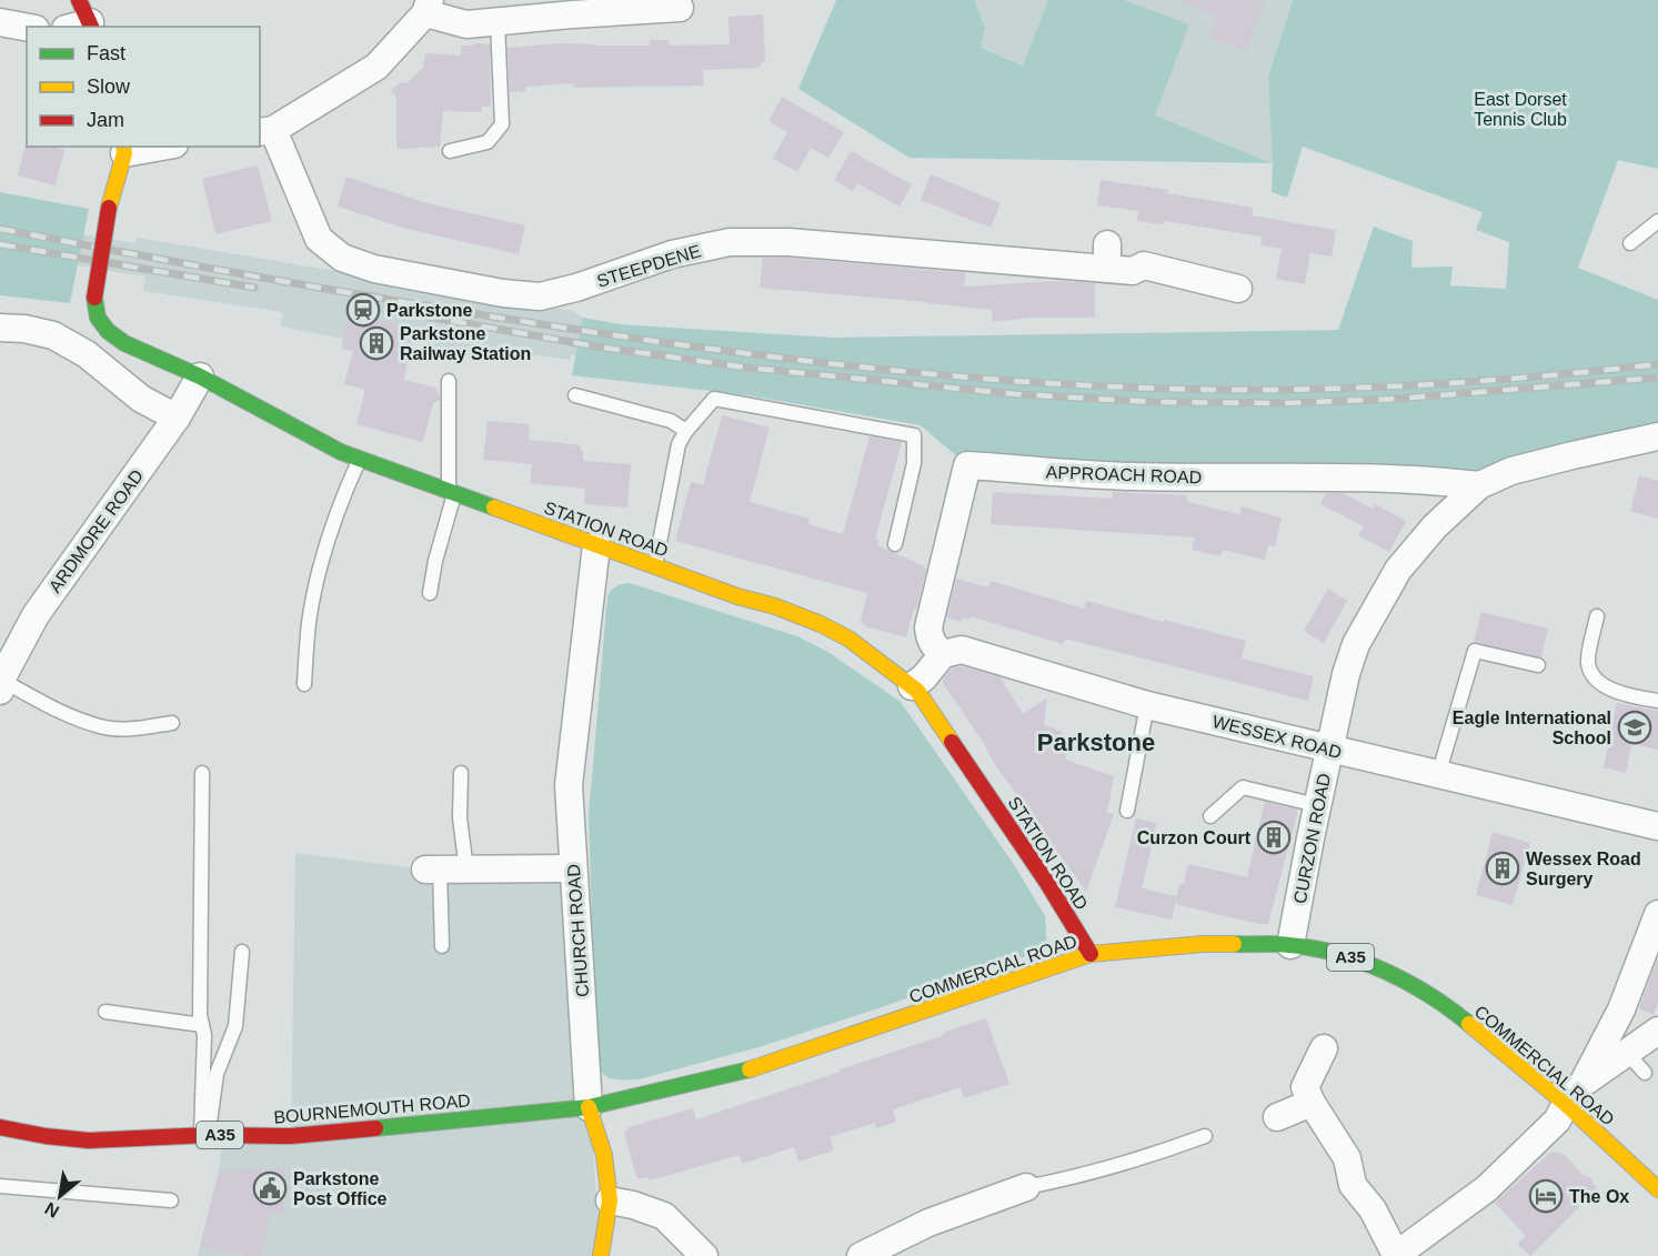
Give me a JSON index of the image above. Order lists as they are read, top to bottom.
{
  "streets": {
    "main road": [
      "STATION ROAD",
      "CHURCH ROAD",
      "A35",
      "COMMERCIAL ROAD",
      "BOURNEMOUTH ROAD"
    ],
    "street": [
      "STEEPDENE",
      "APPROACH ROAD",
      "ARDMORE ROAD",
      "WESSEX ROAD",
      "CURZON ROAD"
    ]
  },
  "crossings": [
    ["APPROACH ROAD", "WESSEX ROAD"],
    ["APPROACH ROAD", "CURZON ROAD"],
    ["STATION ROAD", "ARDMORE ROAD"],
    ["STATION ROAD", "CHURCH ROAD"],
    ["STATION ROAD", "COMMERCIAL ROAD"],
    ["WESSEX ROAD", "CURZON ROAD"],
    ["CURZON ROAD", "COMMERCIAL ROAD"],
    ["CHURCH ROAD", "COMMERCIAL ROAD"],
    ["CHURCH ROAD", "BOURNEMOUTH ROAD"],
    ["COMMERCIAL ROAD", "BOURNEMOUTH ROAD"]
  ],
  "districts": ["Parkstone"],
  "parks": ["East Dorset Tennis Club"],
  "places": {
    "station": ["Parkstone"],
    "building": ["Parkstone Railway Station", "Curzon Court", "Wessex Road Surgery"],
    "school or university": ["Eagle International School"],
    "public building": ["Parkstone Post Office"],
    "hotel": ["The Ox"]
  },
  "legend": ["Fast", "Slow", "Jam"],
  "north": "bottom left"
}
